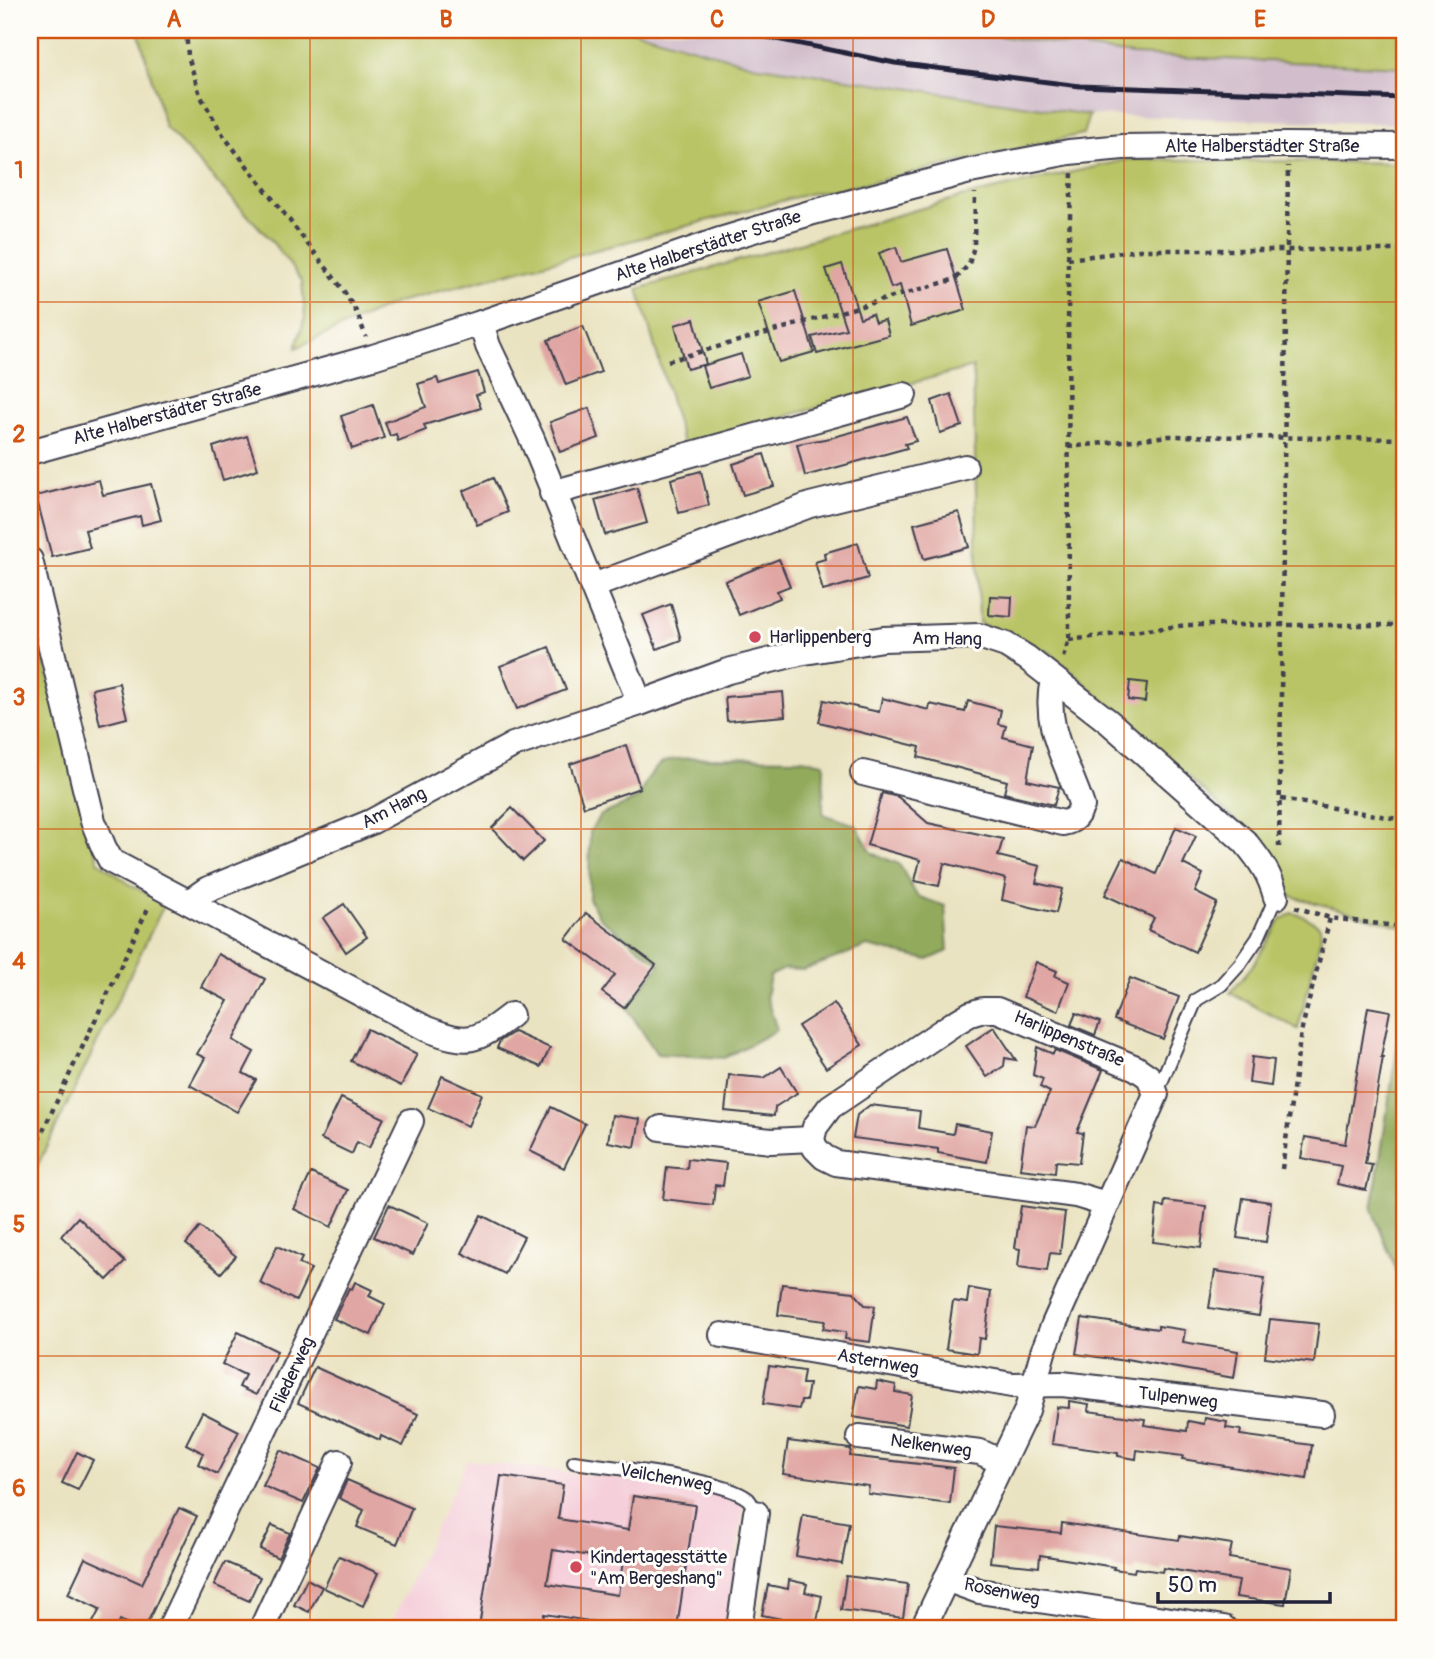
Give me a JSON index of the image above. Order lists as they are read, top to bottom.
{
  "streets": {
    "street": [
      "Alte Halberstädter Straße",
      "Am Hang",
      "Harlippenstraße",
      "Asternweg",
      "Fliederweg",
      "Tulpenweg",
      "Nelkenweg",
      "Veilchenweg",
      "Rosenweg"
    ]
  },
  "crossings": [
    ["Asternweg", "Tulpenweg"]
  ],
  "places": ["Harlippenberg", "Kindertagesstätte \"Am Bergeshang\""],
  "scale_bar": "50 m",
  "grid": {
    "columns": [
      "A",
      "B",
      "C",
      "D",
      "E"
    ],
    "rows": [
      "1",
      "2",
      "3",
      "4",
      "5",
      "6"
    ]
  }
}
